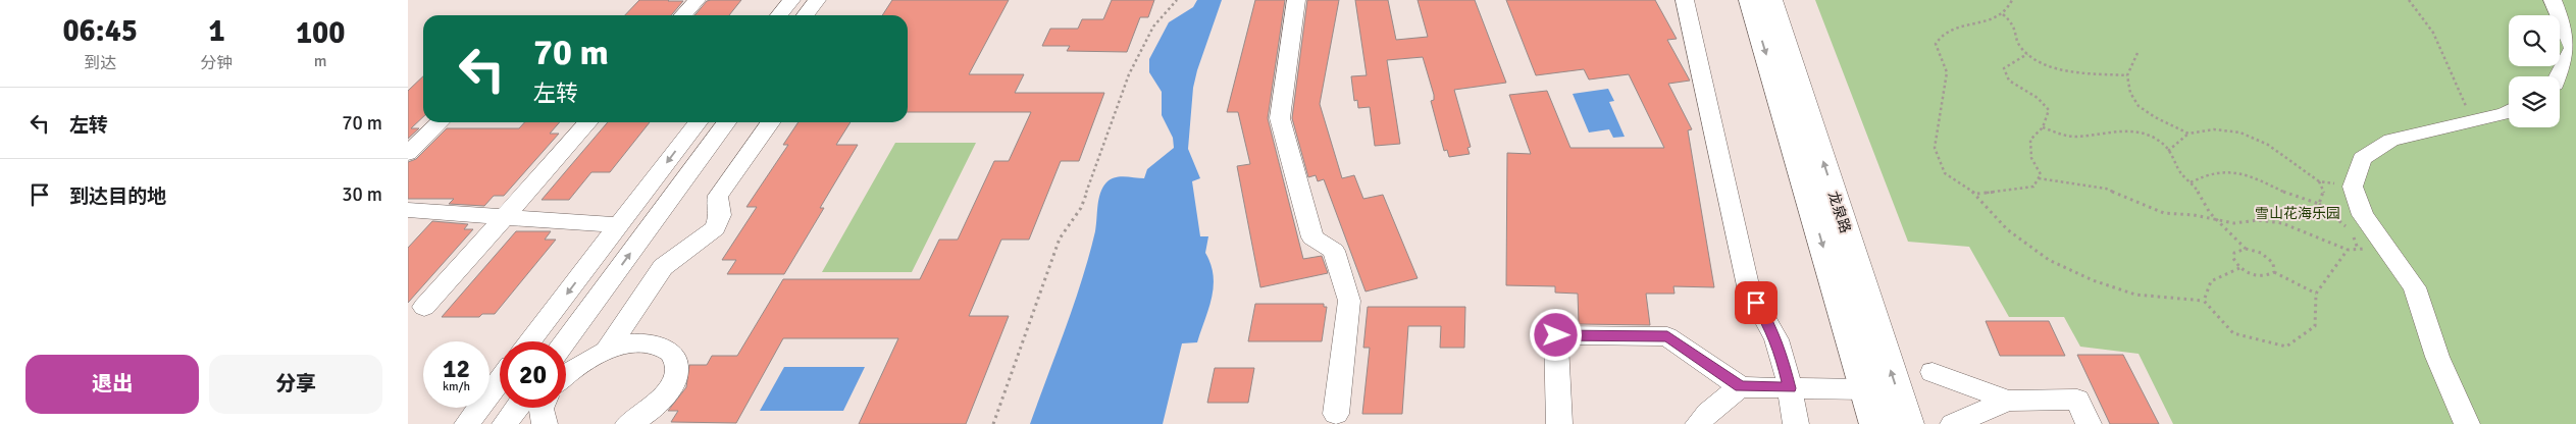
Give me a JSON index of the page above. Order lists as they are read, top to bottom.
{
  "streets": {
    "main road": ["龙泉路"]
  },
  "parks": ["雪山花海乐园"],
  "page": {
    "eta": [
      "06:45",
      "到达",
      "1",
      "分钟",
      "100",
      "m"
    ],
    "turn": ["70 m", "左转"],
    "list": [
      {
        "name": "左转",
        "value": "70 m"
      },
      {
        "name": "到达目的地",
        "value": "30 m"
      }
    ],
    "speed": "12 km/h",
    "limit": "20",
    "buttons": ["退出", "分享"]
  }
}
